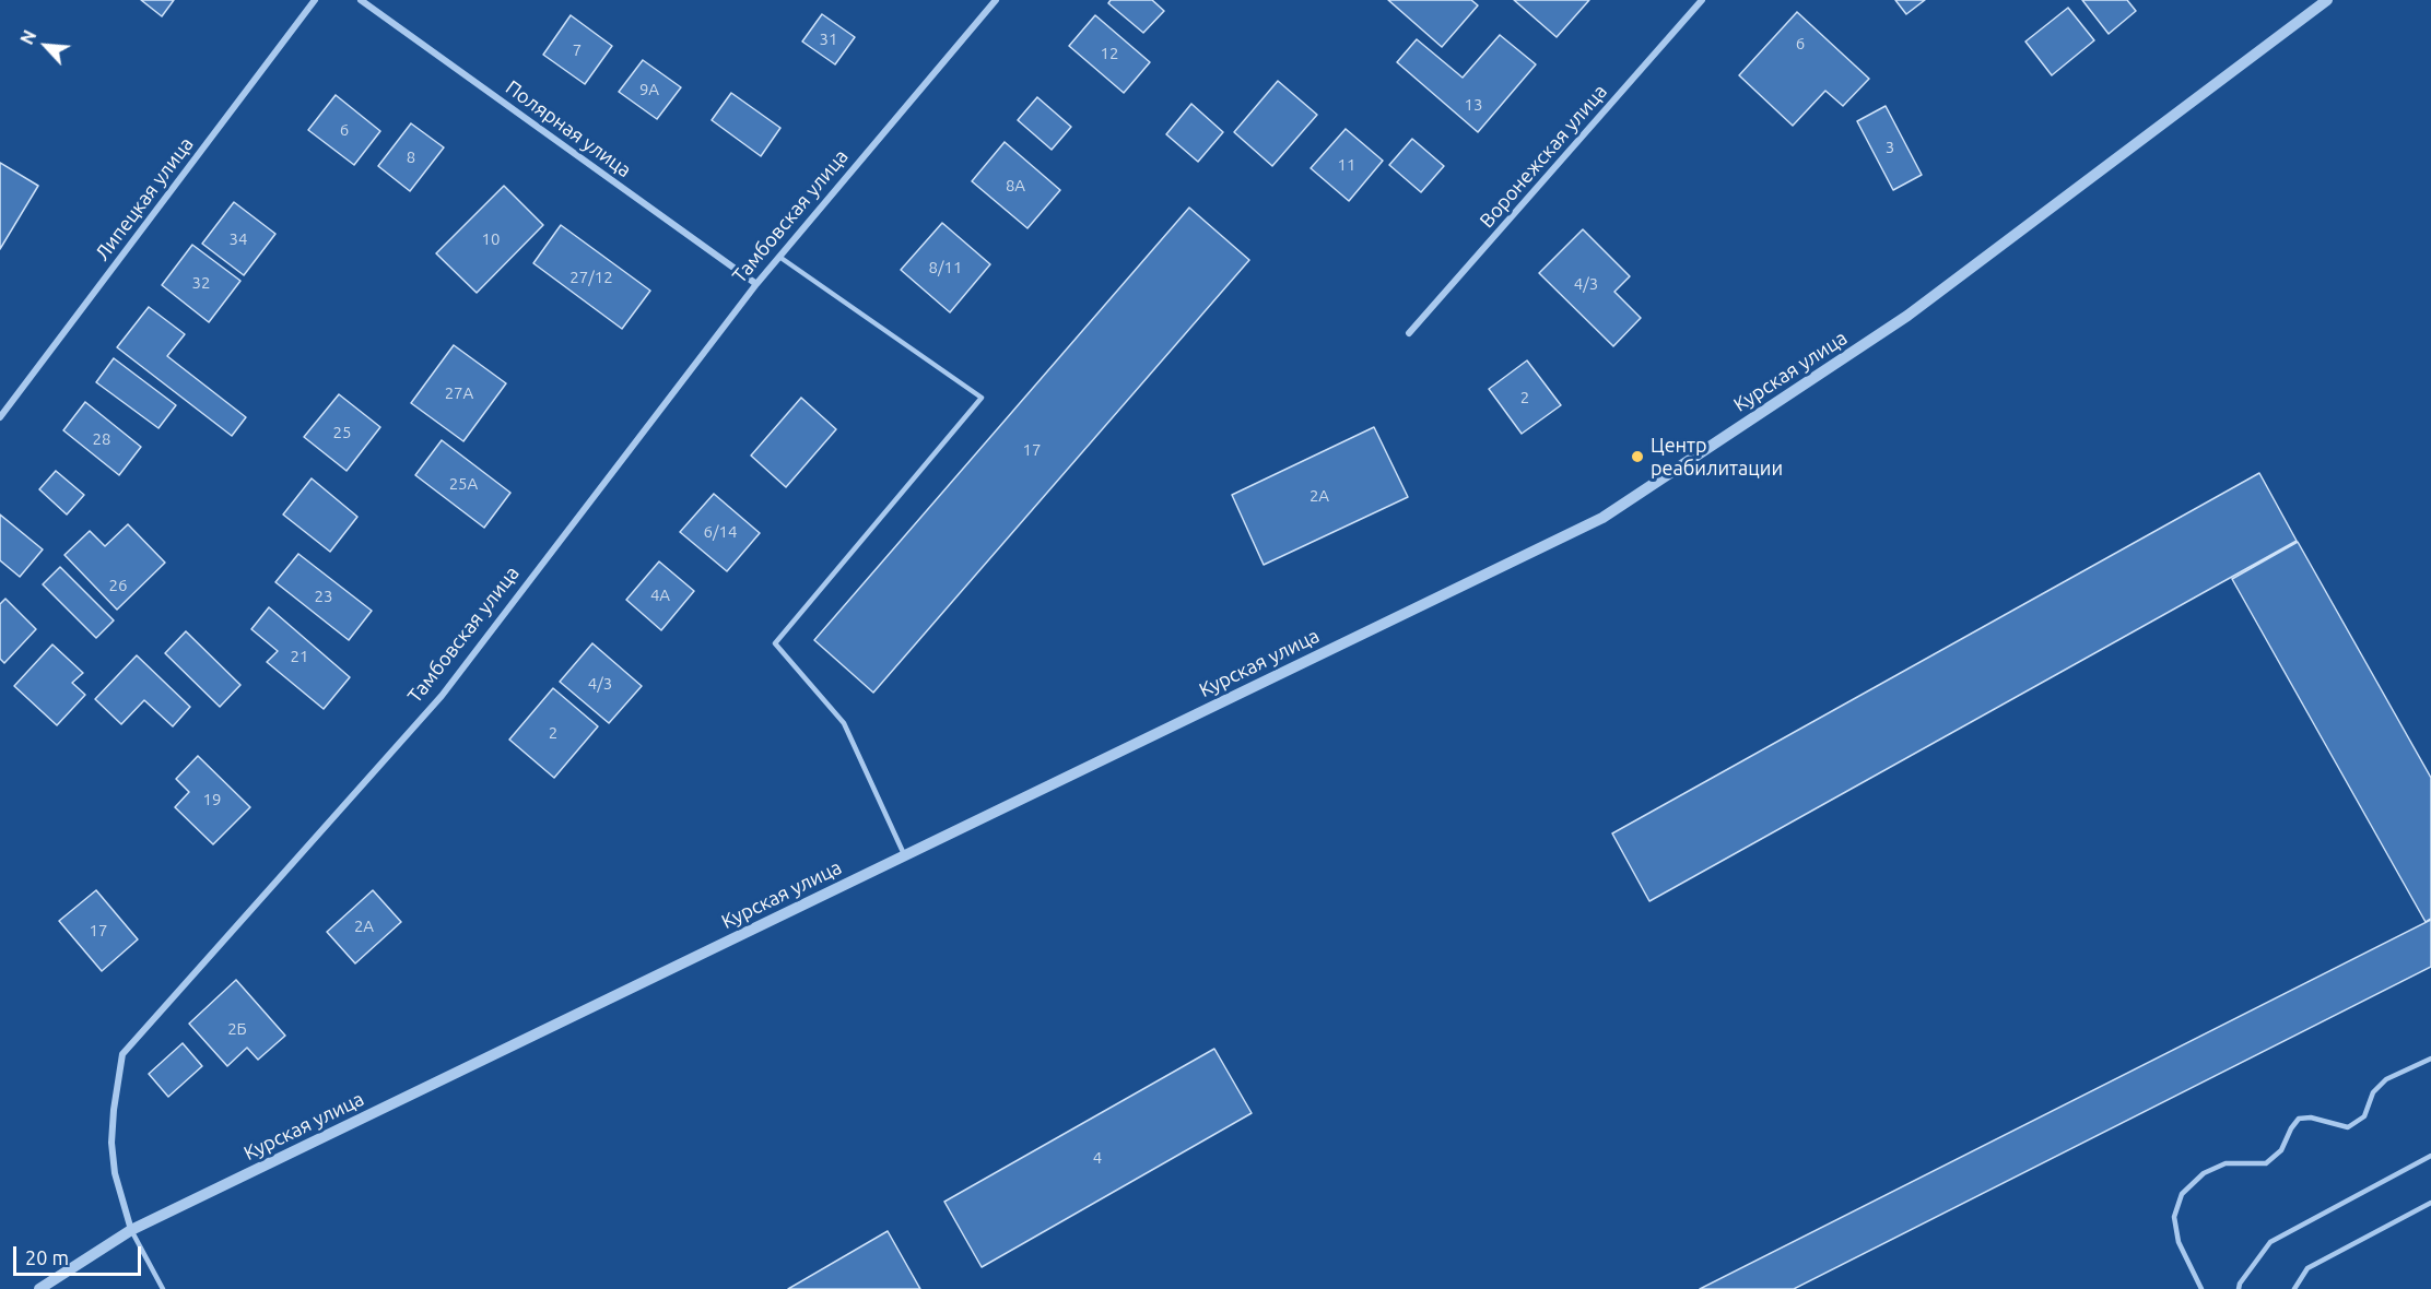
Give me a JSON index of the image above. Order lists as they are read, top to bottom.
{
  "streets": {
    "street": [
      "Полярная улица",
      "Воронежская улица",
      "Липецкая улица",
      "Тамбовская улица",
      "Курская улица"
    ]
  },
  "crossings": [
    ["Полярная улица", "Тамбовская улица"],
    ["Тамбовская улица", "Курская улица"]
  ],
  "places": ["Центр реабилитации"],
  "house_numbers": [
    "31",
    "6",
    "7",
    "12",
    "9А",
    "13",
    "6",
    "3",
    "8",
    "11",
    "8А",
    "34",
    "10",
    "8/11",
    "27/12",
    "32",
    "4/3",
    "27А",
    "2",
    "25",
    "28",
    "17",
    "25А",
    "2А",
    "6/14",
    "26",
    "4А",
    "23",
    "21",
    "4/3",
    "2",
    "19",
    "2А",
    "17",
    "2Б",
    "4"
  ],
  "scale_bar": "20 m",
  "north": "top left"
}
